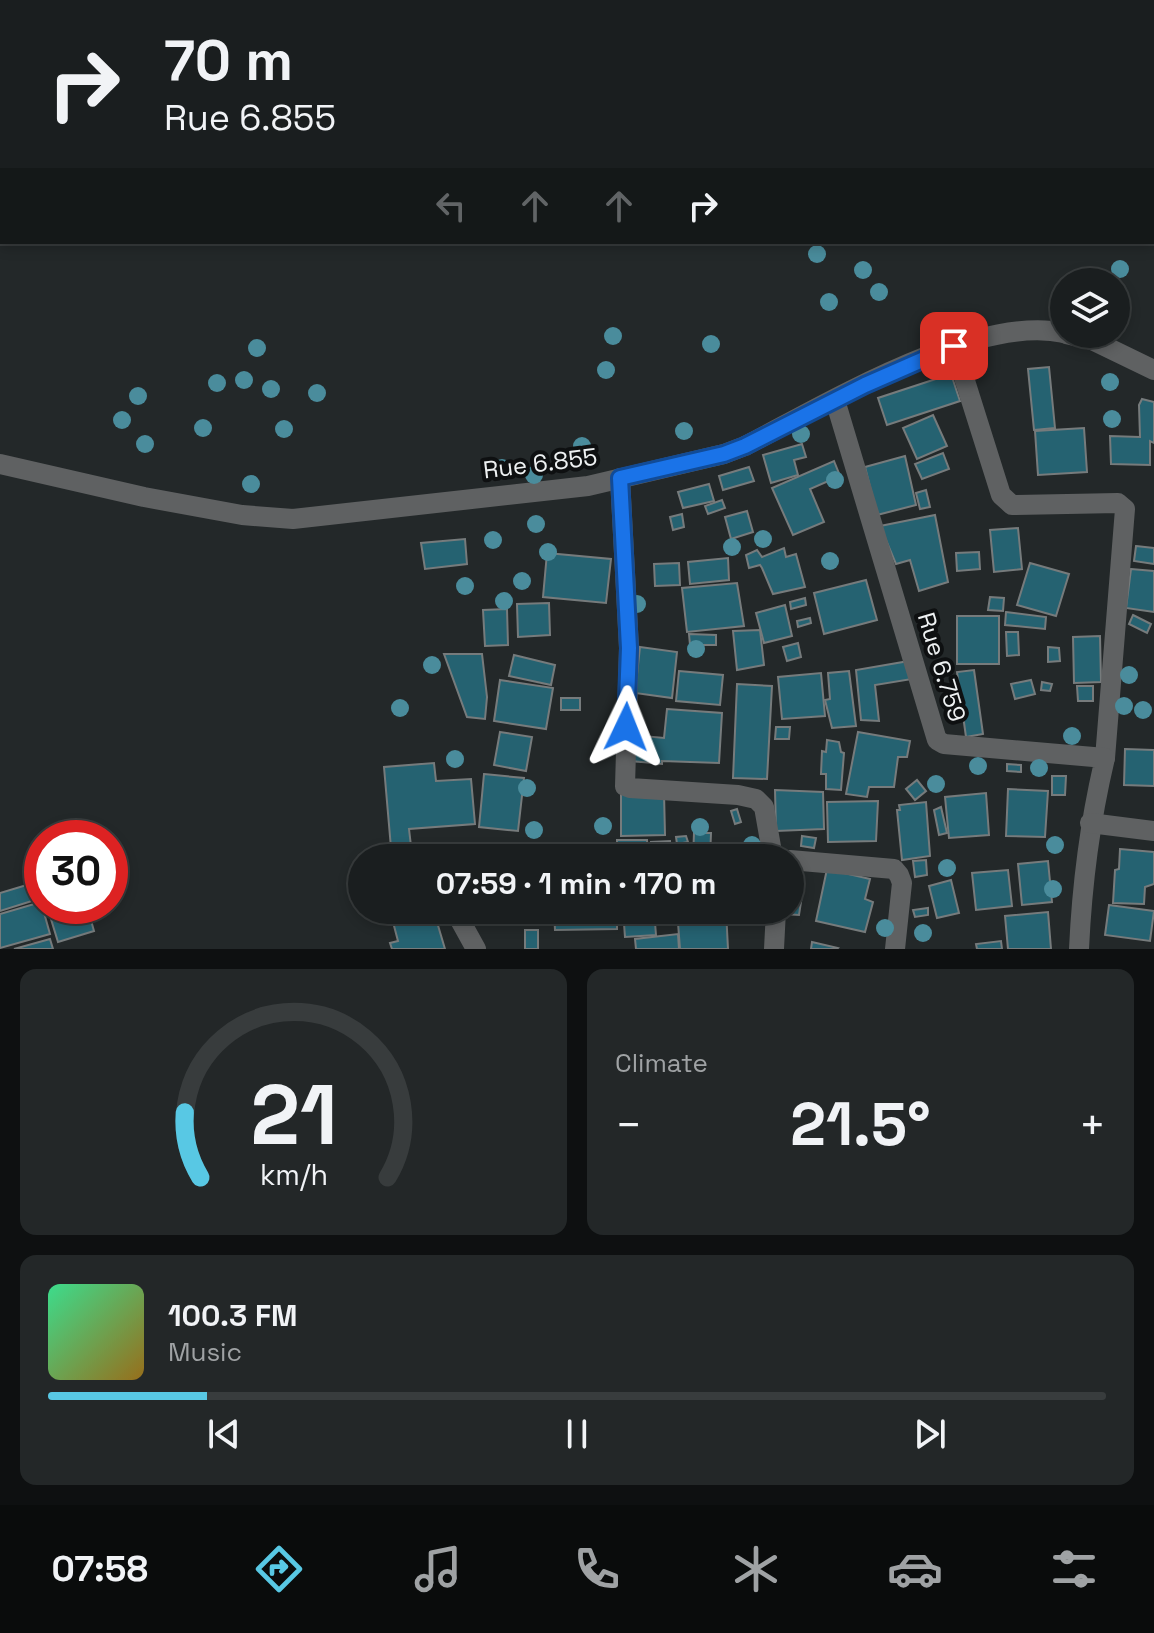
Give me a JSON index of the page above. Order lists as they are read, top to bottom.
{
  "streets": {
    "street": ["Rue 6.855", "Rue 6.759"]
  },
  "crossings": [
    ["Rue 6.855", "Rue 6.759"]
  ],
  "page": {
    "turn": ["70 m", "Rue 6.855"],
    "limit": "30",
    "trip": "07:59 · 1 min · 170 m",
    "tile": "Climate",
    "heat": ["−", "21.5°", "+"],
    "song": ["100.3 FM", "Music"],
    "tabs": "07:58",
    "gauge": ["21", "km/h"]
  }
}
